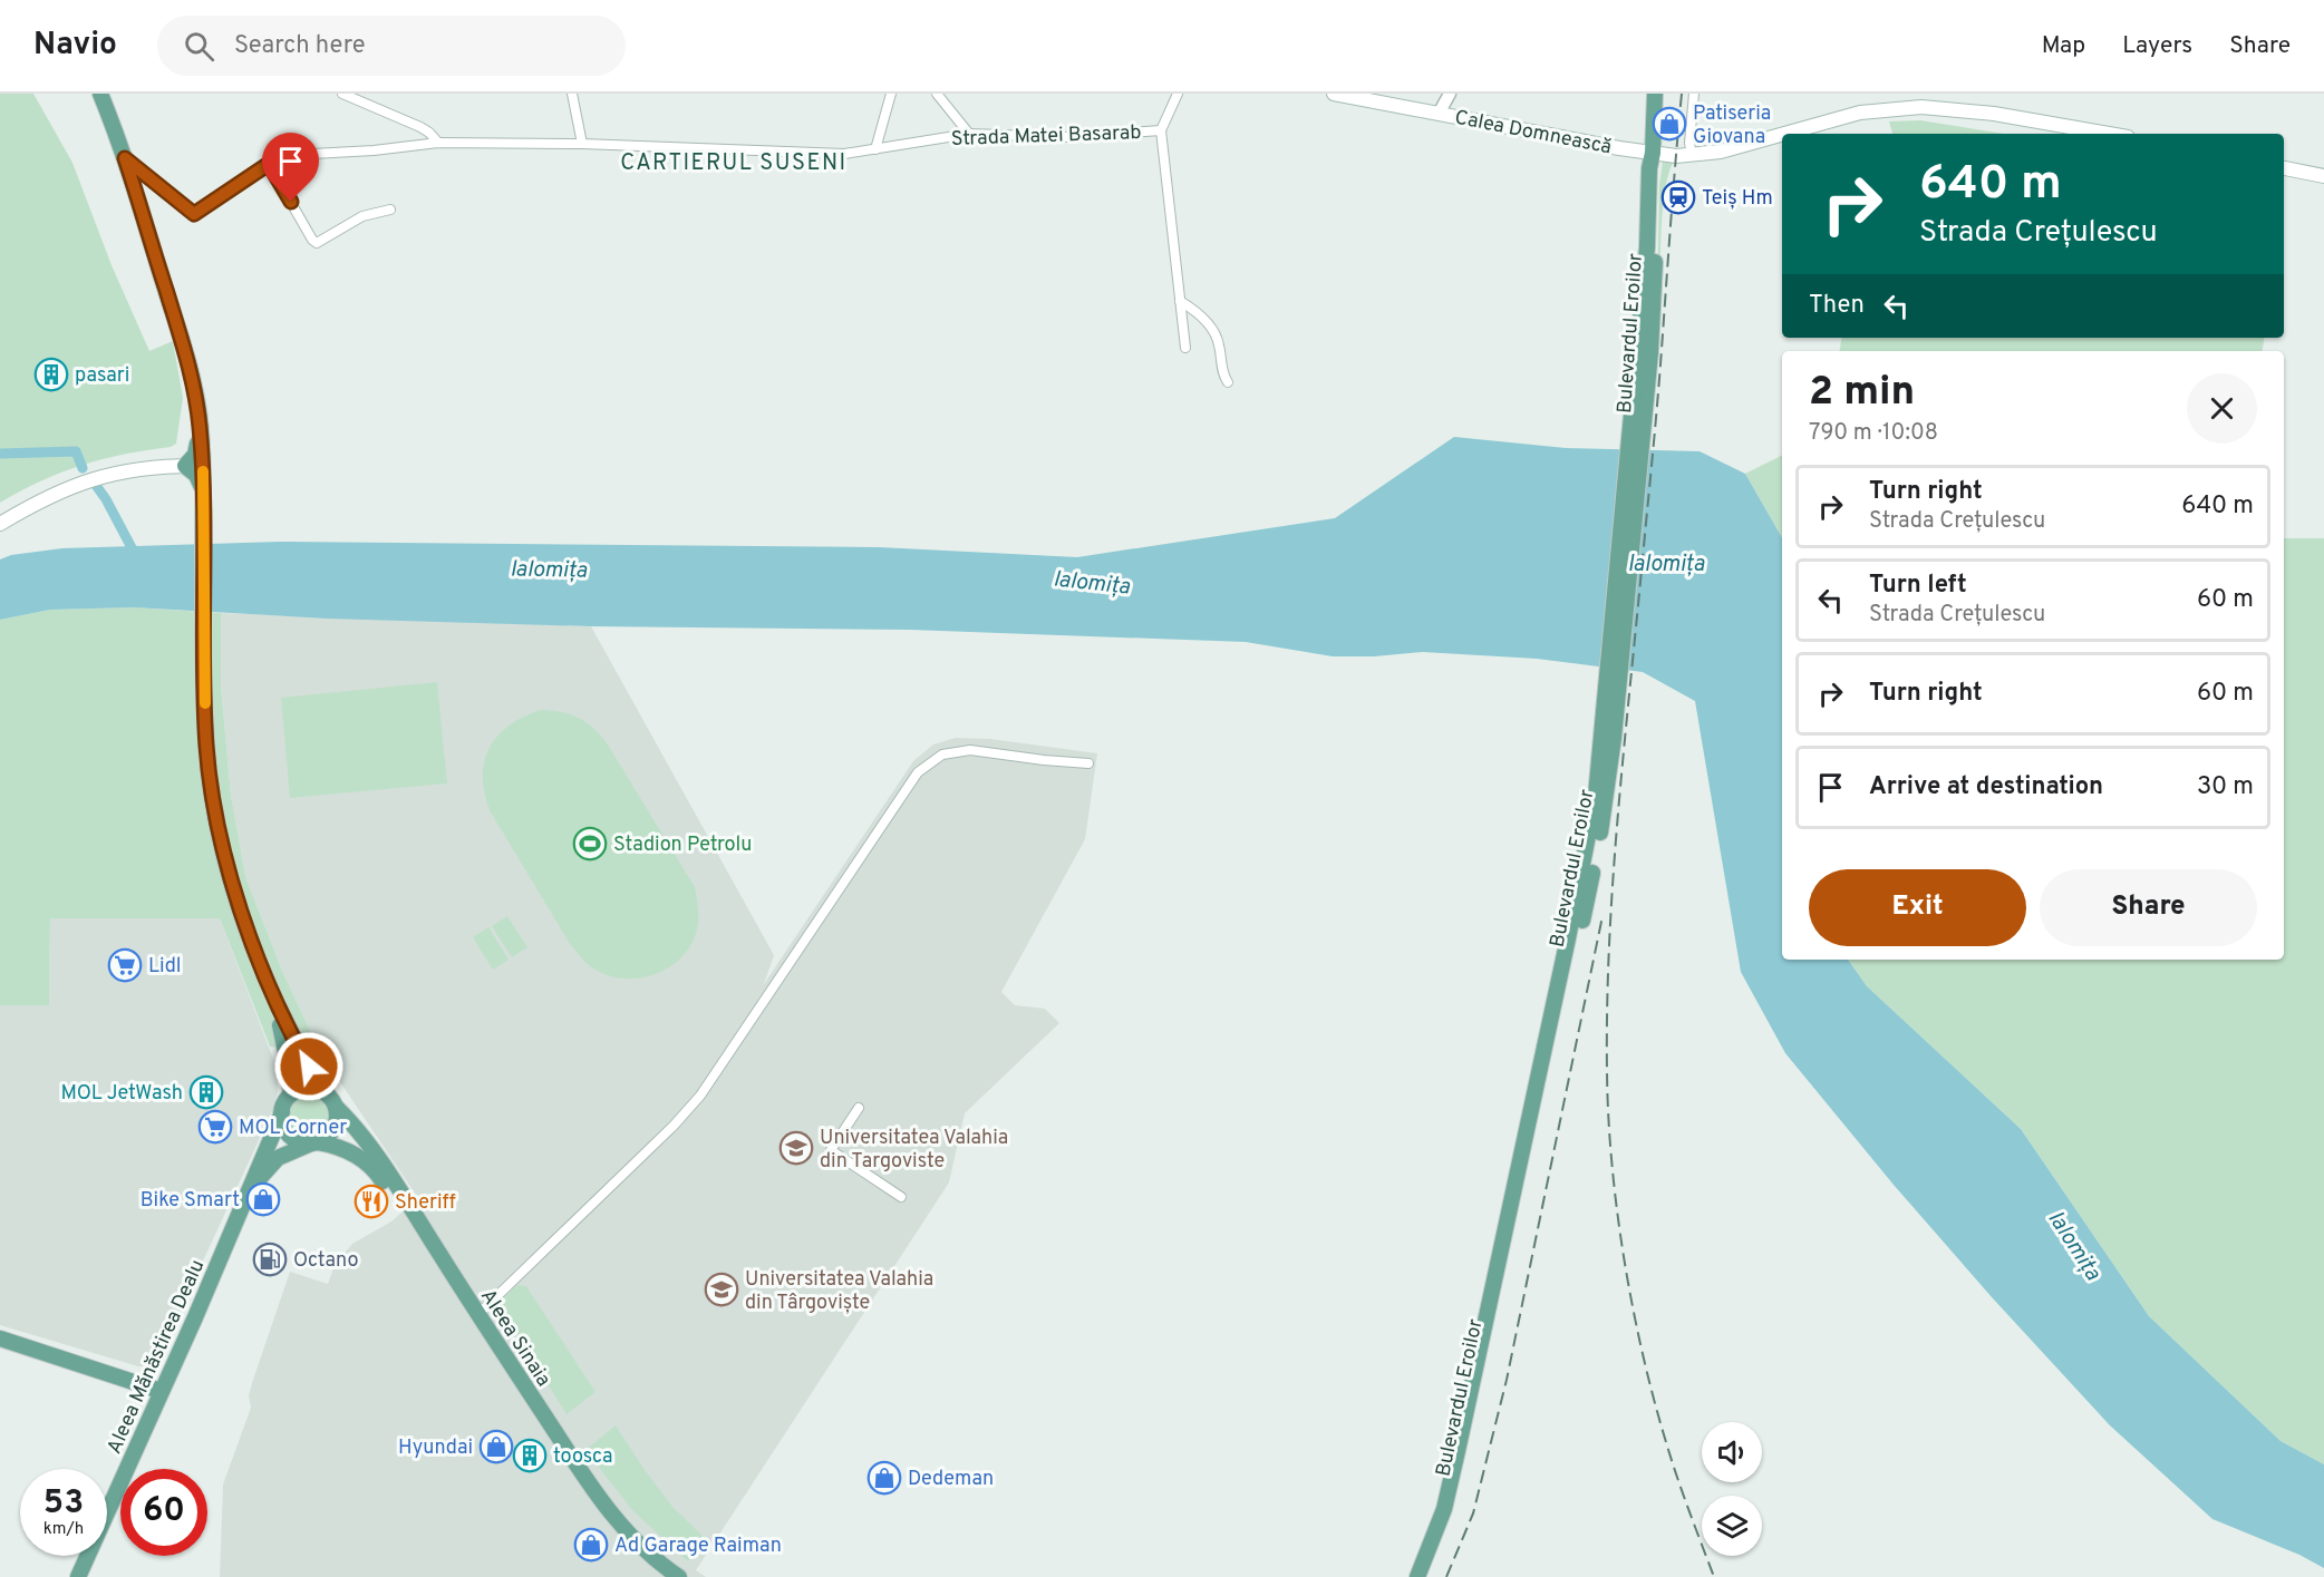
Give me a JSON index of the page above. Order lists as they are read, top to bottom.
{
  "streets": {
    "main road": [
      "Calea Domnească",
      "Bulevardul Eroilor",
      "Aleea Sinaia",
      "Aleea Mănăstirea Dealu"
    ],
    "street": ["Strada Matei Basarab"]
  },
  "crossings": [
    ["Calea Domnească", "Bulevardul Eroilor"],
    ["Aleea Sinaia", "Aleea Mănăstirea Dealu"]
  ],
  "districts": ["CARTIERUL SUSENI"],
  "water": ["Ialomița"],
  "places": {
    "shop": [
      "Patiseria Giovana",
      "Bike Smart",
      "Hyundai",
      "Dedeman",
      "Ad Garage Raiman"
    ],
    "station": ["Teiș Hm"],
    "building": ["pasari", "MOL JetWash", "toosca"],
    "sports": ["Stadion Petrolu"],
    "supermarket": ["Lidl", "MOL Corner"],
    "school or university": ["Universitatea Valahia din Targoviste", "Universitatea Valahia din Târgoviște"],
    "restaurant": ["Sheriff"],
    "fuel station": ["Octano"]
  },
  "page": {
    "header": "Navio",
    "search": "Search here",
    "nav": ["Map", "Layers", "Share"],
    "turn": ["640 m", "Strada Crețulescu"],
    "then": "Then",
    "heading": ["2 min", "790 m · 10:08"],
    "list": [
      {
        "name": "Turn right",
        "note": "Strada Crețulescu",
        "value": "640 m"
      },
      {
        "name": "Turn left",
        "note": "Strada Crețulescu",
        "value": "60 m"
      },
      {
        "name": "Turn right",
        "value": "60 m"
      },
      {
        "name": "Arrive at destination",
        "value": "30 m"
      }
    ],
    "buttons": ["Exit", "Share"],
    "speed": "53 km/h",
    "limit": "60"
  }
}
